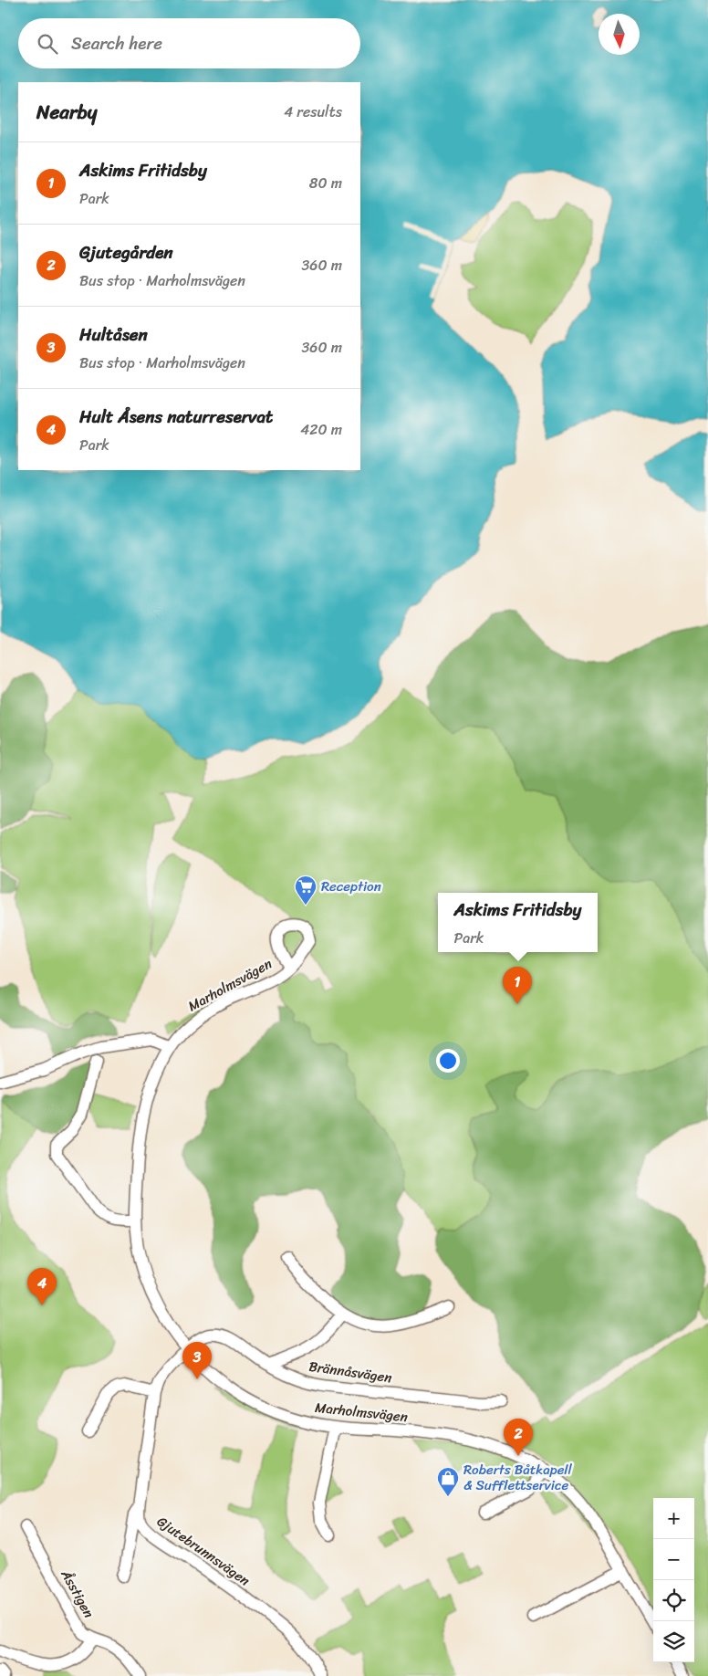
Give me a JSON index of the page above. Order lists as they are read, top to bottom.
{
  "streets": {
    "street": [
      "Marholmsvägen",
      "Brännåsvägen",
      "Gjutebrunnsvägen",
      "Åsstigen"
    ]
  },
  "crossings": [
    ["Marholmsvägen", "Brännåsvägen"],
    ["Marholmsvägen", "Gjutebrunnsvägen"],
    ["Brännåsvägen", "Gjutebrunnsvägen"]
  ],
  "places": {
    "supermarket": ["Reception"],
    "shop": ["Roberts Båtkapell & Sufflettservice"]
  },
  "north": "bottom",
  "page": {
    "search": "Search here",
    "heading": ["Nearby", "4 results"],
    "list": [
      {
        "mark": "1",
        "name": "Askims Fritidsby",
        "note": "Park",
        "value": "80 m"
      },
      {
        "mark": "2",
        "name": "Gjutegården",
        "note": "Bus stop · Marholmsvägen",
        "value": "360 m"
      },
      {
        "mark": "3",
        "name": "Hultåsen",
        "note": "Bus stop · Marholmsvägen",
        "value": "360 m"
      },
      {
        "mark": "4",
        "name": "Hult Åsens naturreservat",
        "note": "Park",
        "value": "420 m"
      }
    ],
    "popup": ["Askims Fritidsby", "Park"],
    "pins": [
      "1",
      "4",
      "3",
      "2"
    ],
    "map_buttons": ["+", "−"]
  }
}
